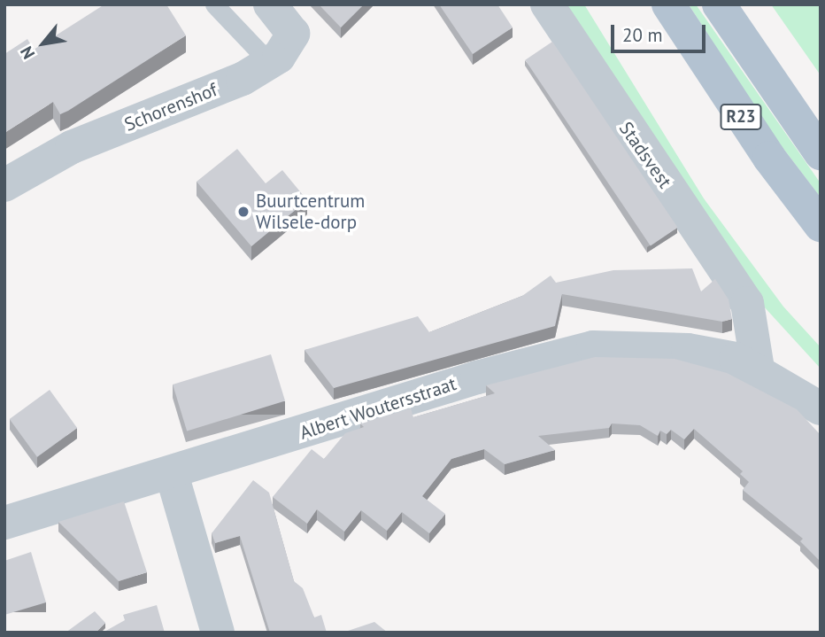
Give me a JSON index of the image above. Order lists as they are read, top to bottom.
{
  "streets": {
    "main road": ["R23"],
    "street": ["Schorenshof", "Stadsvest", "Albert Woutersstraat"]
  },
  "crossings": [
    ["Stadsvest", "Albert Woutersstraat"]
  ],
  "places": ["Buurtcentrum Wilsele-dorp"],
  "scale_bar": "20 m",
  "north": "bottom left"
}
